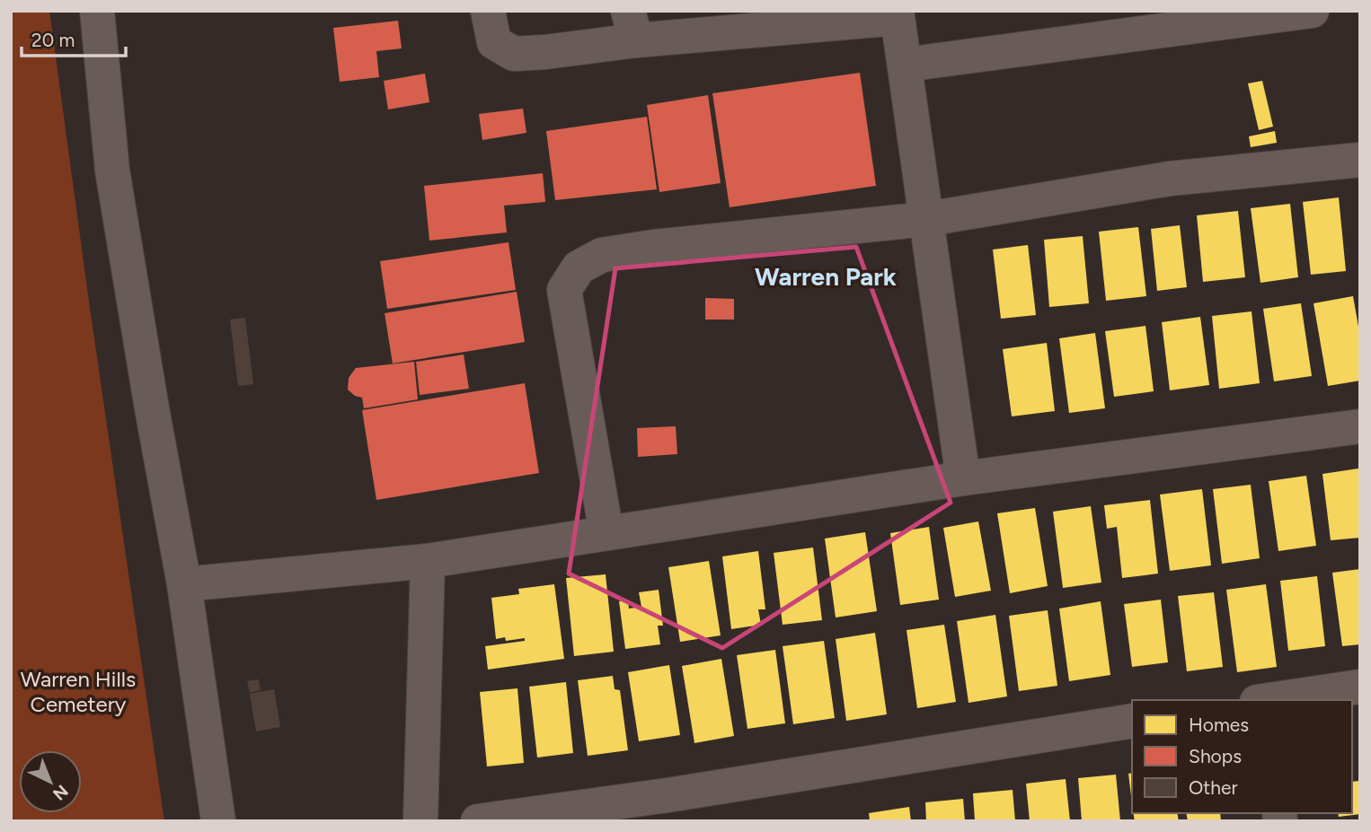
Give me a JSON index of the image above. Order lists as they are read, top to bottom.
{
  "districts": ["Warren Park"],
  "parks": ["Warren Hills Cemetery"],
  "legend": ["Homes", "Shops", "Other"],
  "scale_bar": "20 m",
  "north": "bottom right"
}
